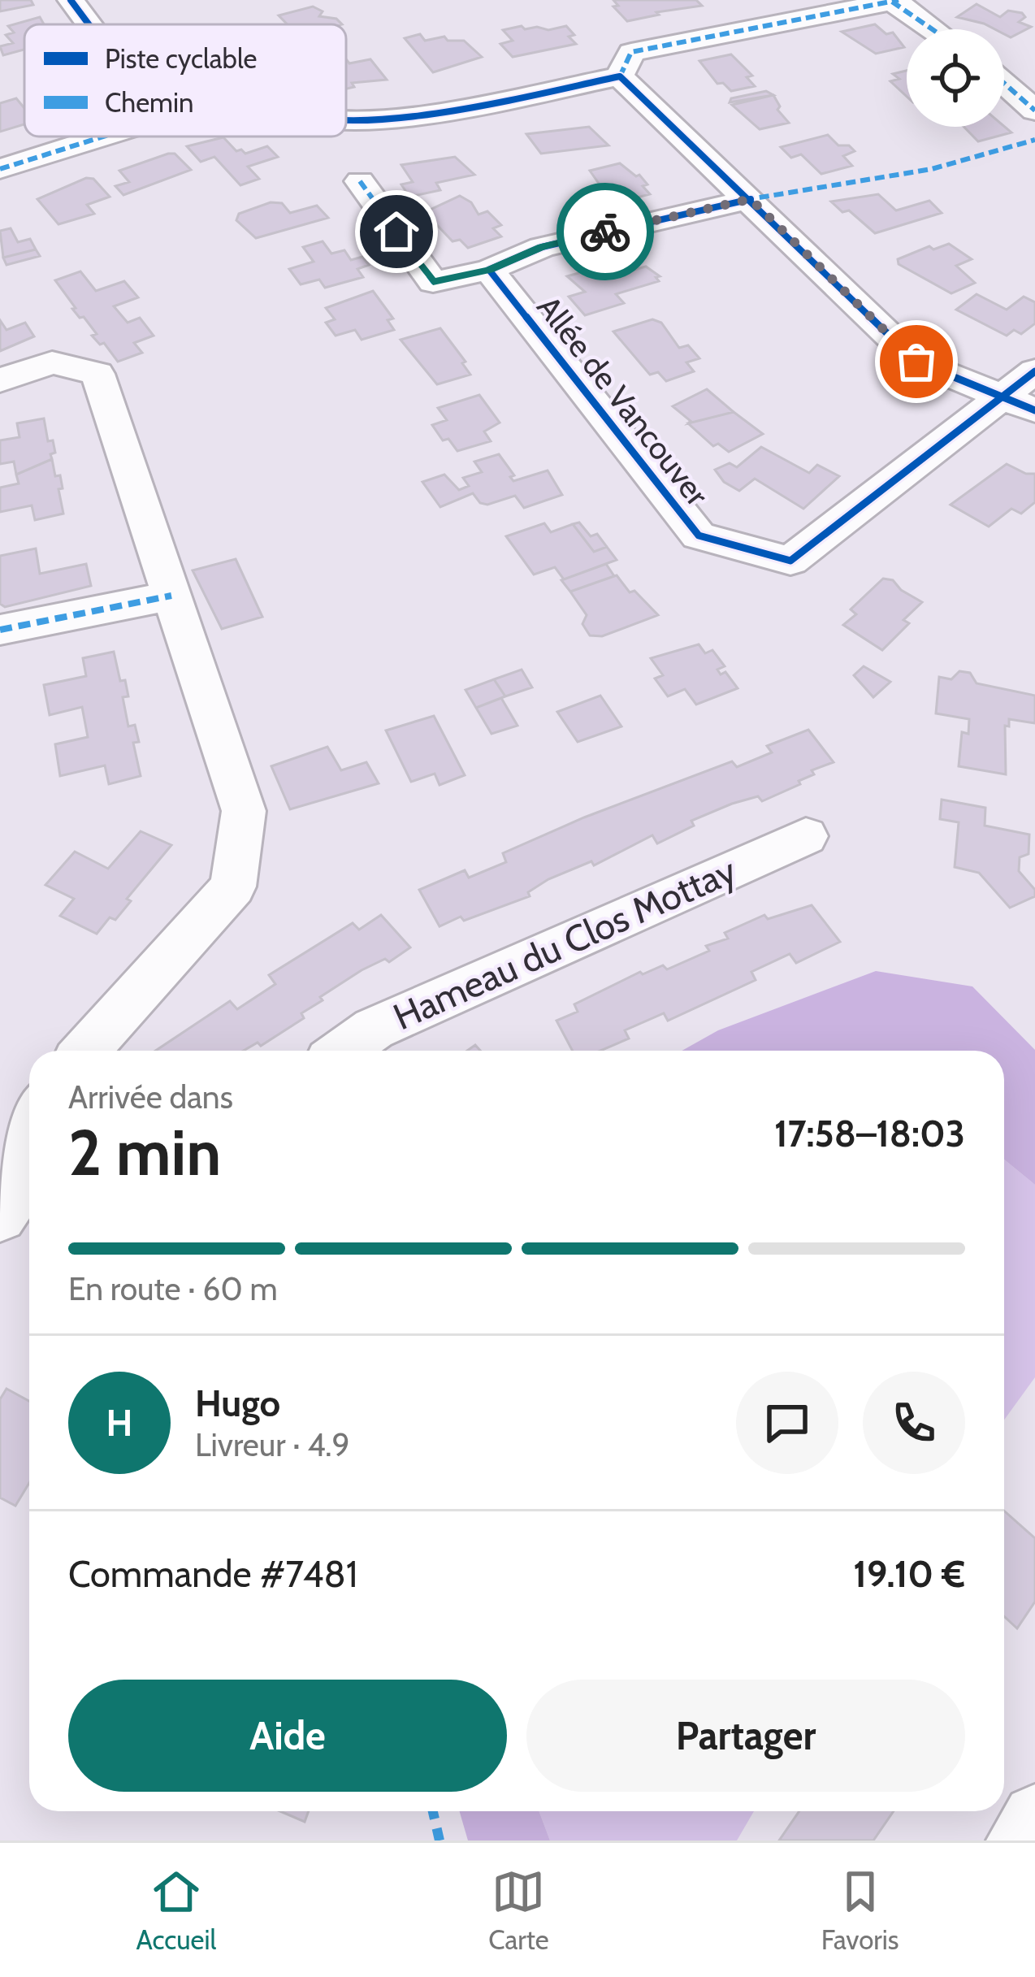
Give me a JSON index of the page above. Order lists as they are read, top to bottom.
{
  "streets": {
    "street": ["Allée de Vancouver", "Hameau du Clos Mottay"]
  },
  "legend": ["Piste cyclable", "Chemin"],
  "page": {
    "heading": ["2 min", "Arrivée dans", "17:58–18:03"],
    "panel": [
      "Hugo",
      "Livreur · 4.9",
      "Commande #7481",
      "19.10 €"
    ],
    "bar": "En route · 60 m",
    "round": "H",
    "buttons": ["Aide", "Partager"],
    "tabs": ["Accueil", "Carte", "Favoris"]
  }
}
